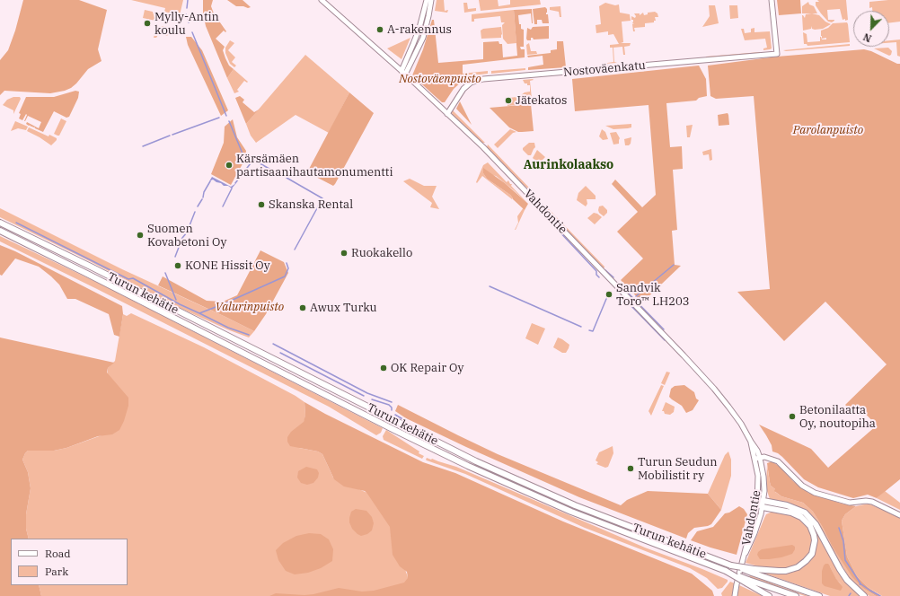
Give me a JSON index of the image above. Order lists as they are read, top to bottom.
{
  "streets": {
    "highway": ["Turun kehätie"],
    "street": ["Nostoväenkatu", "Vahdontie"]
  },
  "crossings": [
    ["Nostoväenkatu", "Vahdontie"]
  ],
  "districts": ["Aurinkolaakso"],
  "parks": ["Nostoväenpuisto", "Parolanpuisto", "Valurinpuisto"],
  "places": [
    "Mylly-Antin koulu",
    "A-rakennus",
    "Jätekatos",
    "Kärsämäen partisaanihautamonumentti",
    "Skanska Rental",
    "Suomen Kovabetoni Oy",
    "Ruokakello",
    "KONE Hissit Oy",
    "Sandvik Toro™ LH203",
    "Awux Turku",
    "OK Repair Oy",
    "Betonilaatta Oy, noutopiha",
    "Turun Seudun Mobilistit ry"
  ],
  "legend": ["Road", "Park"],
  "north": "bottom left"
}
